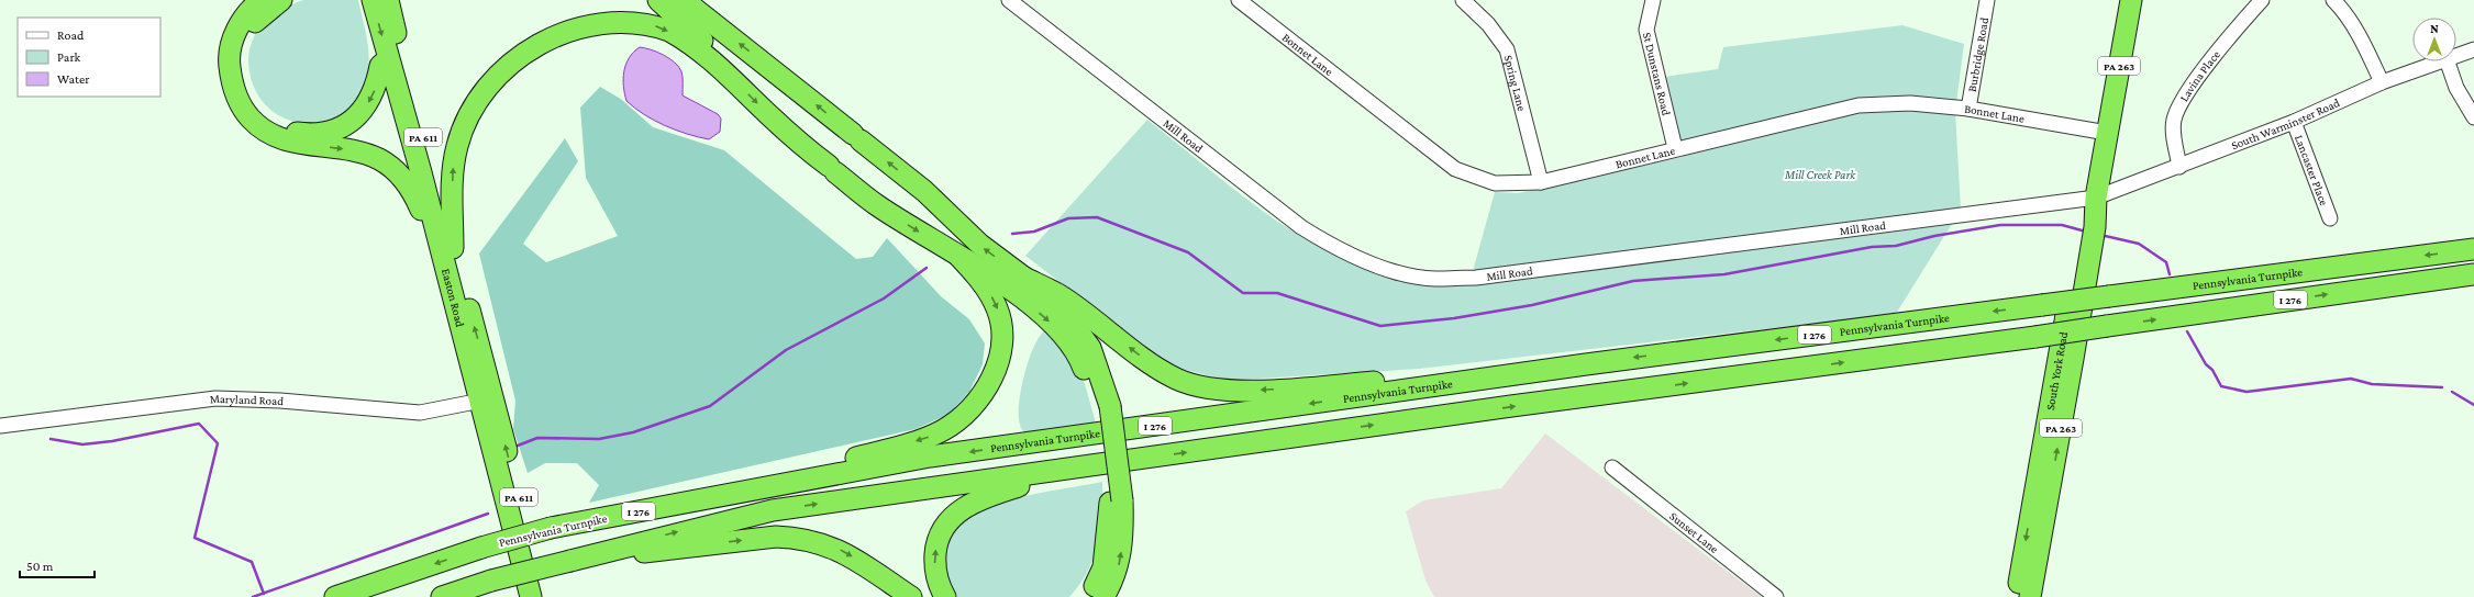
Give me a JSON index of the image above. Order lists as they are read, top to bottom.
{
  "streets": {
    "highway": [
      "PA 263",
      "PA 611",
      "Pennsylvania Turnpike",
      "Easton Road",
      "I 276",
      "South York Road"
    ],
    "street": [
      "Bonnet Lane",
      "Burbridge Road",
      "St Dunstans Road",
      "Lavina Place",
      "Spring Lane",
      "South Warminster Road",
      "Mill Road",
      "Lancaster Place",
      "Maryland Road",
      "Sunset Lane"
    ]
  },
  "crossings": [
    ["Bonnet Lane", "Burbridge Road"],
    ["Bonnet Lane", "St Dunstans Road"],
    ["Bonnet Lane", "Spring Lane"],
    ["Bonnet Lane", "South York Road"],
    ["Lavina Place", "South Warminster Road"],
    ["South Warminster Road", "Mill Road"],
    ["South Warminster Road", "Lancaster Place"],
    ["South Warminster Road", "South York Road"],
    ["Mill Road", "South York Road"],
    ["Easton Road", "Maryland Road"]
  ],
  "parks": ["Mill Creek Park"],
  "legend": ["Road", "Park", "Water"],
  "scale_bar": "50 m",
  "north": "top"
}
